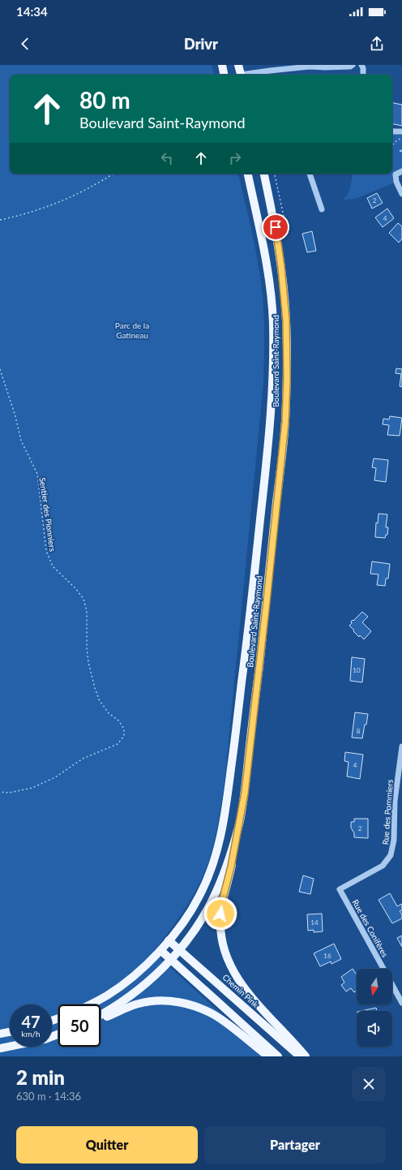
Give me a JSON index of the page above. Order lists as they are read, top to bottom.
{
  "streets": {
    "main road": ["Boulevard Saint-Raymond", "Chemin Pink"],
    "street": ["Rue des Pommiers", "Rue des Conifères"],
    "path": ["Sentier des Pionniers"]
  },
  "crossings": [
    ["Boulevard Saint-Raymond", "Chemin Pink"],
    ["Rue des Pommiers", "Rue des Conifères"]
  ],
  "parks": ["Parc de la Gatineau"],
  "house_numbers": [
    "2",
    "4",
    "10",
    "8",
    "4",
    "2",
    "14",
    "16"
  ],
  "north": "bottom",
  "page": {
    "status": "14:34",
    "header": "Drivr",
    "turn": ["80 m", "Boulevard Saint-Raymond"],
    "speed": "47 km/h",
    "limit": "50",
    "heading": ["2 min", "630 m · 14:36"],
    "buttons": ["Quitter", "Partager"]
  }
}
